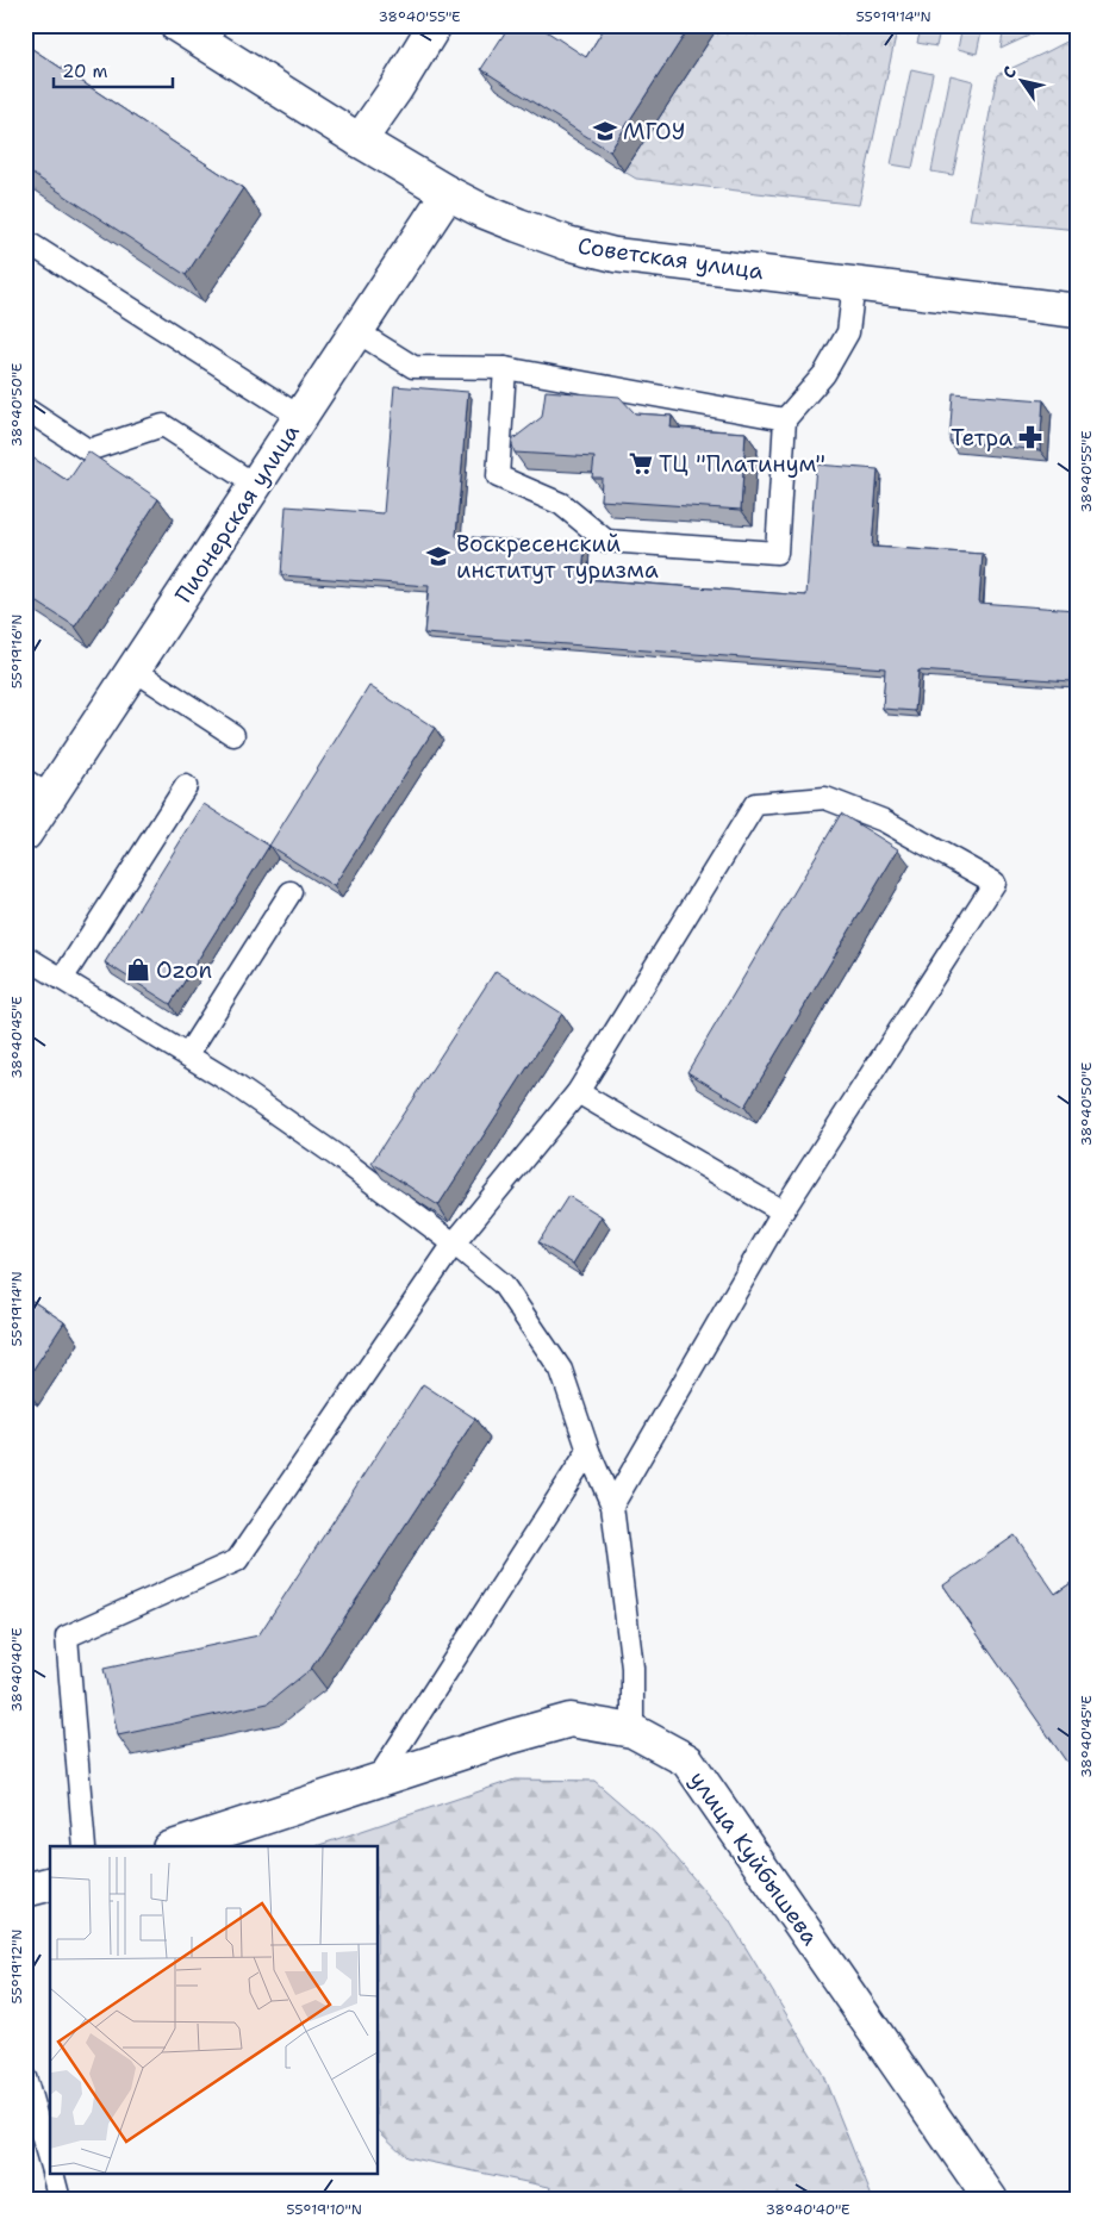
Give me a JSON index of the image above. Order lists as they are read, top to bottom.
{
  "streets": {
    "street": ["Советская улица", "Пионерская улица", "улица Куйбышева"]
  },
  "crossings": [
    ["Советская улица", "Пионерская улица"]
  ],
  "places": {
    "school or university": ["МГОУ", "Воскресенский институт туризма"],
    "pharmacy": ["Тетра"],
    "supermarket": ["ТЦ \"Платинум\""],
    "shop": ["Ozon"]
  },
  "scale_bar": "20 m",
  "north": "top left",
  "coordinates": [
    "38°40'55\"E",
    "55°19'14\"N",
    "38°40'50\"E",
    "55°19'16\"N",
    "38°40'45\"E",
    "38°40'40\"E",
    "55°19'12\"N",
    "55°19'10\"N"
  ]
}
